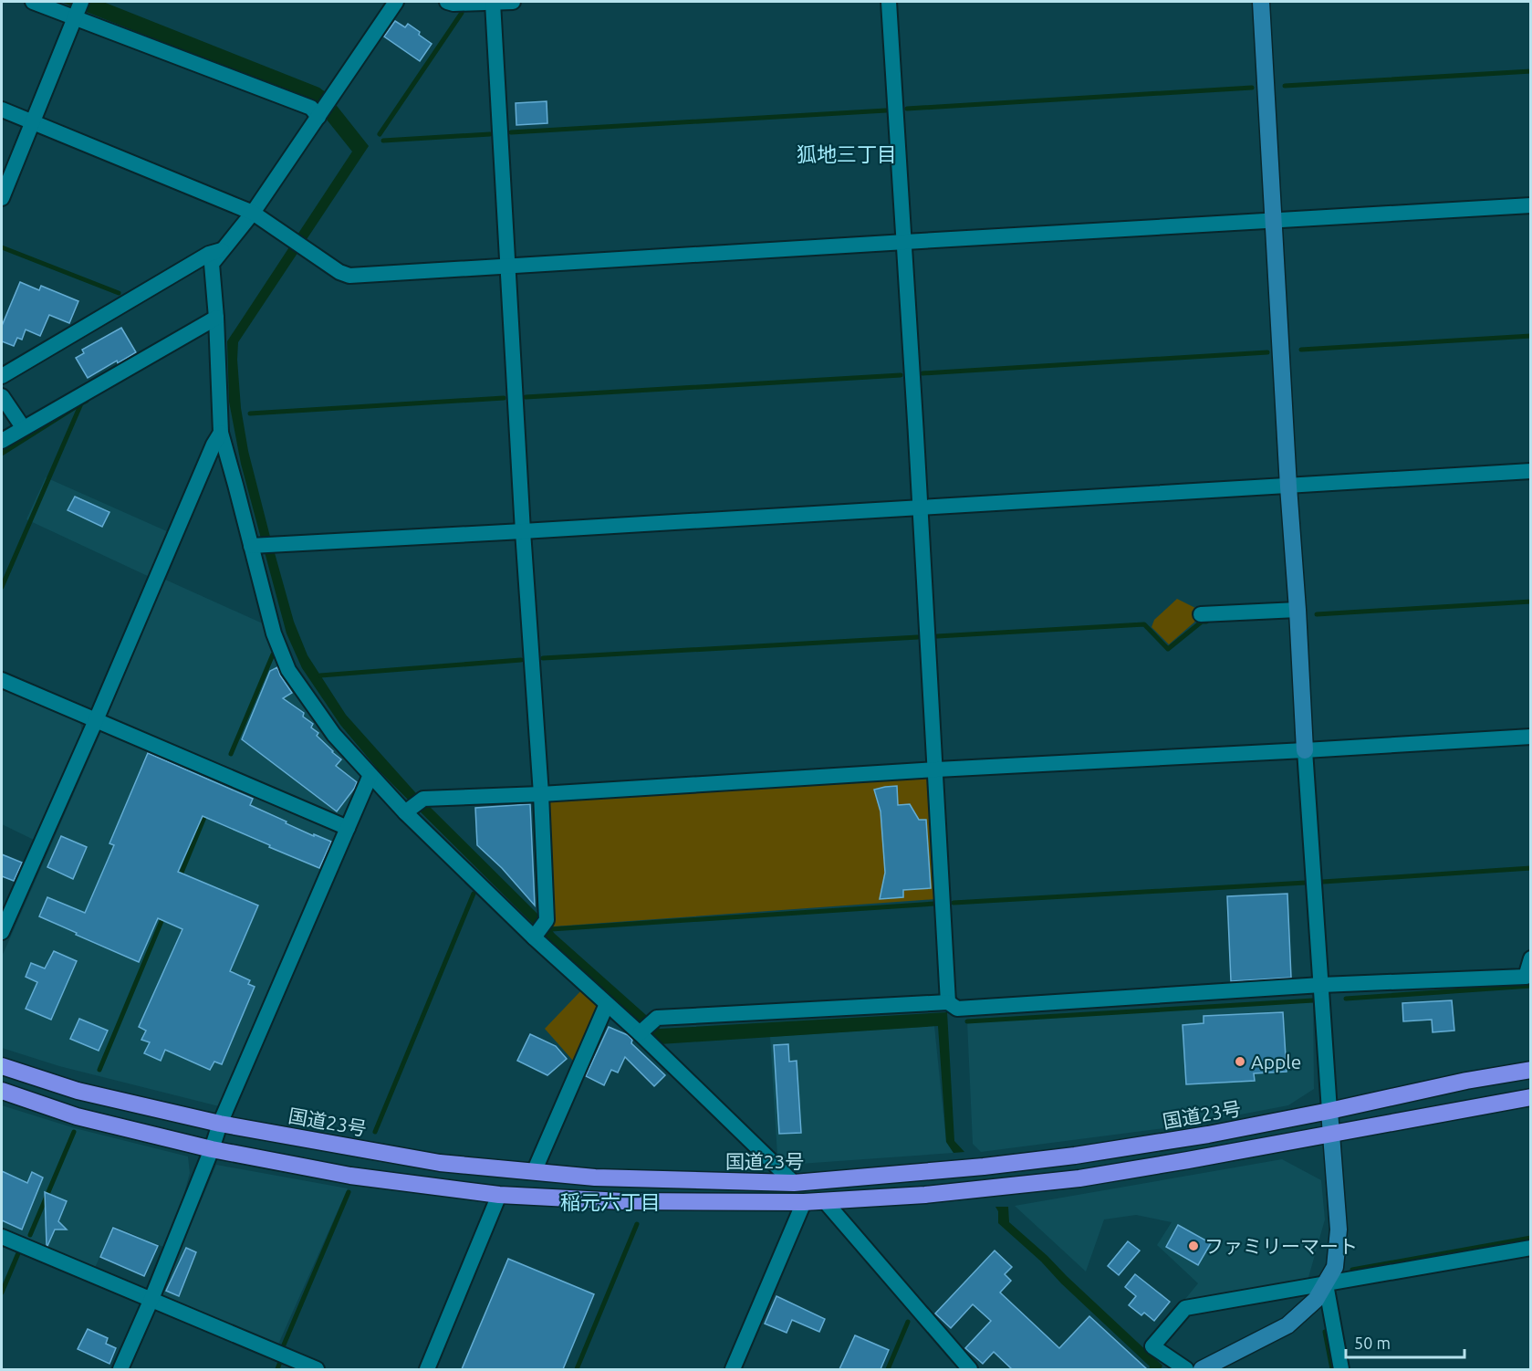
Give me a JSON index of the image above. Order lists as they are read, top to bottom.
{
  "streets": {
    "highway": ["国道23号"]
  },
  "districts": ["狐地三丁目", "稲元六丁目"],
  "places": ["Apple", "ファミリーマート"],
  "scale_bar": "50 m"
}
